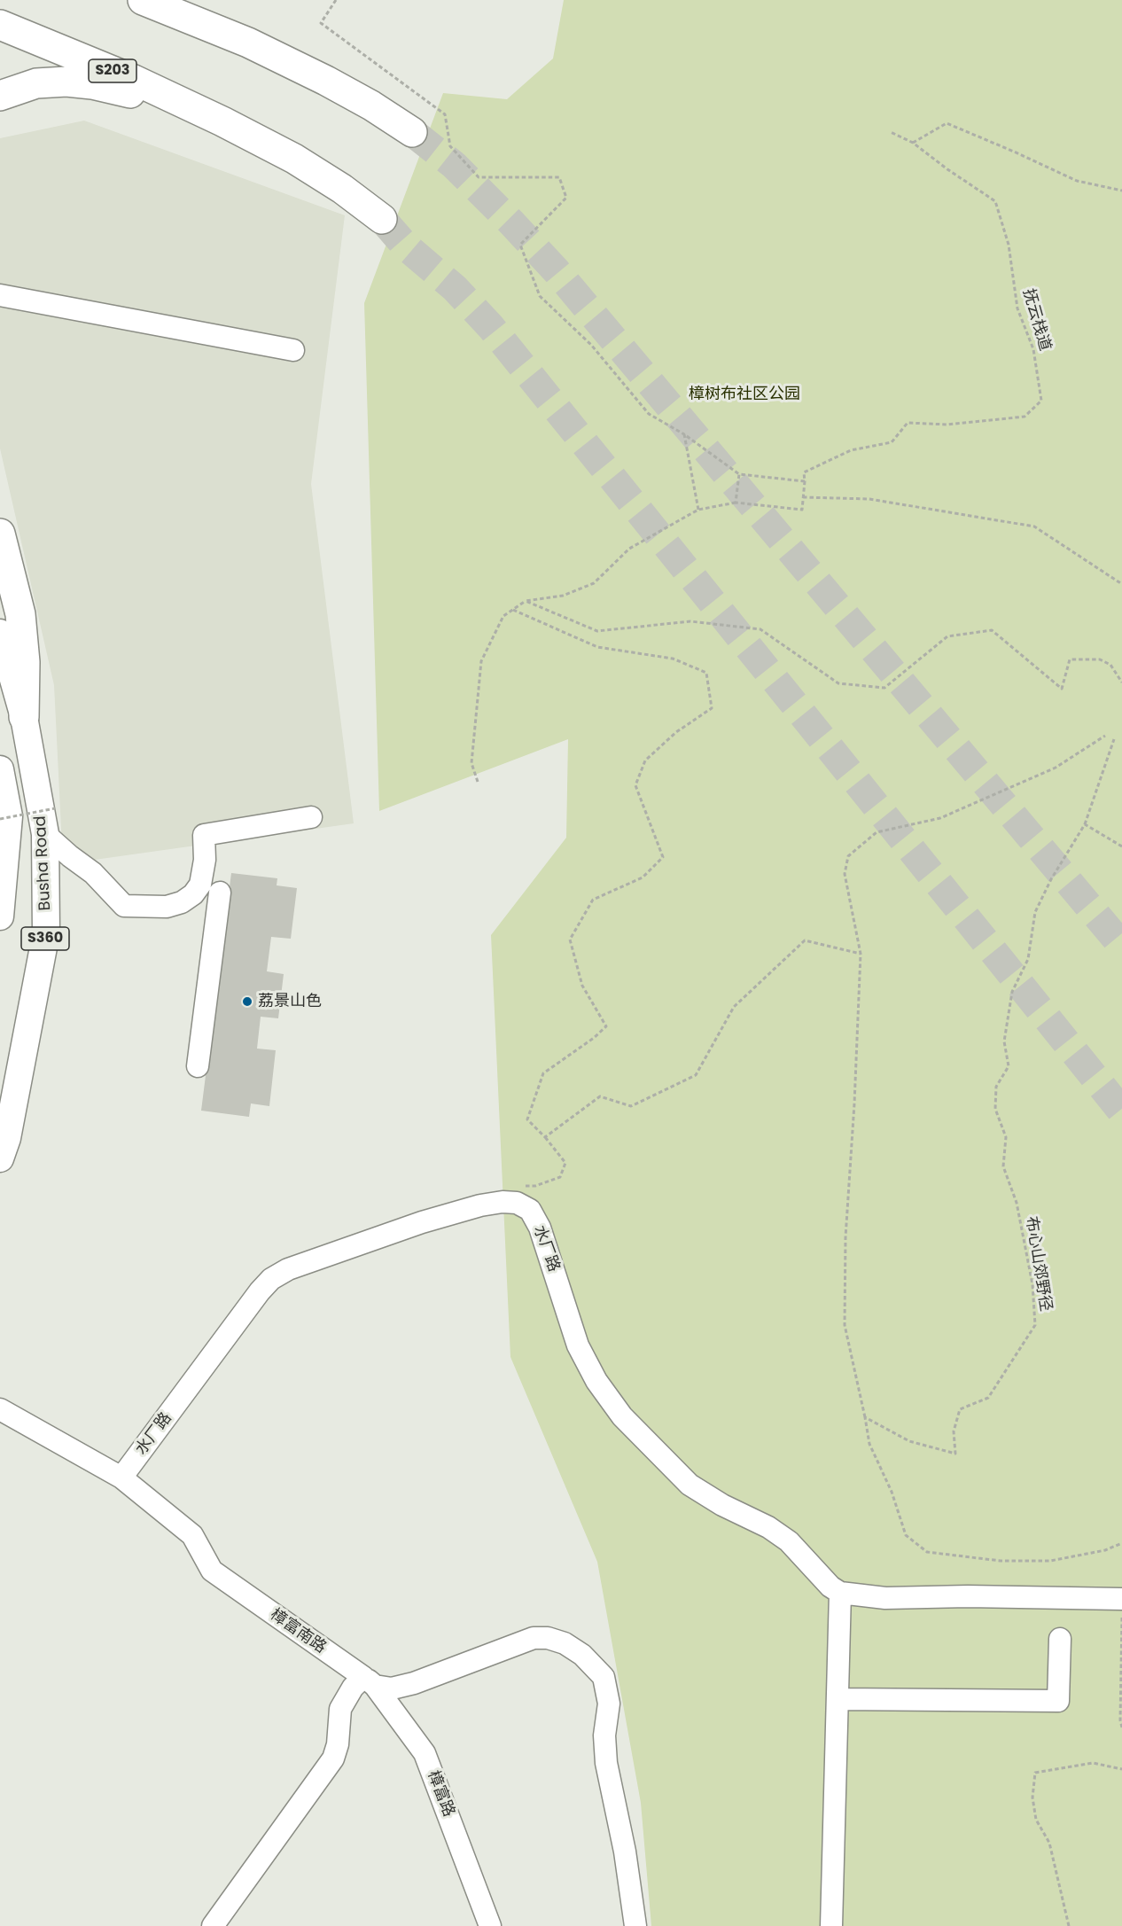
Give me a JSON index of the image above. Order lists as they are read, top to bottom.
{
  "streets": {
    "highway": ["S203"],
    "main road": ["Busha Road", "S360"],
    "street": ["水厂路", "樟富南路", "樟富路"],
    "path": ["抚云栈道", "布心山郊野径"]
  },
  "crossings": [
    ["水厂路", "樟富南路"],
    ["樟富南路", "樟富路"]
  ],
  "parks": ["樟树布社区公园"],
  "places": ["荔景山色"]
}
